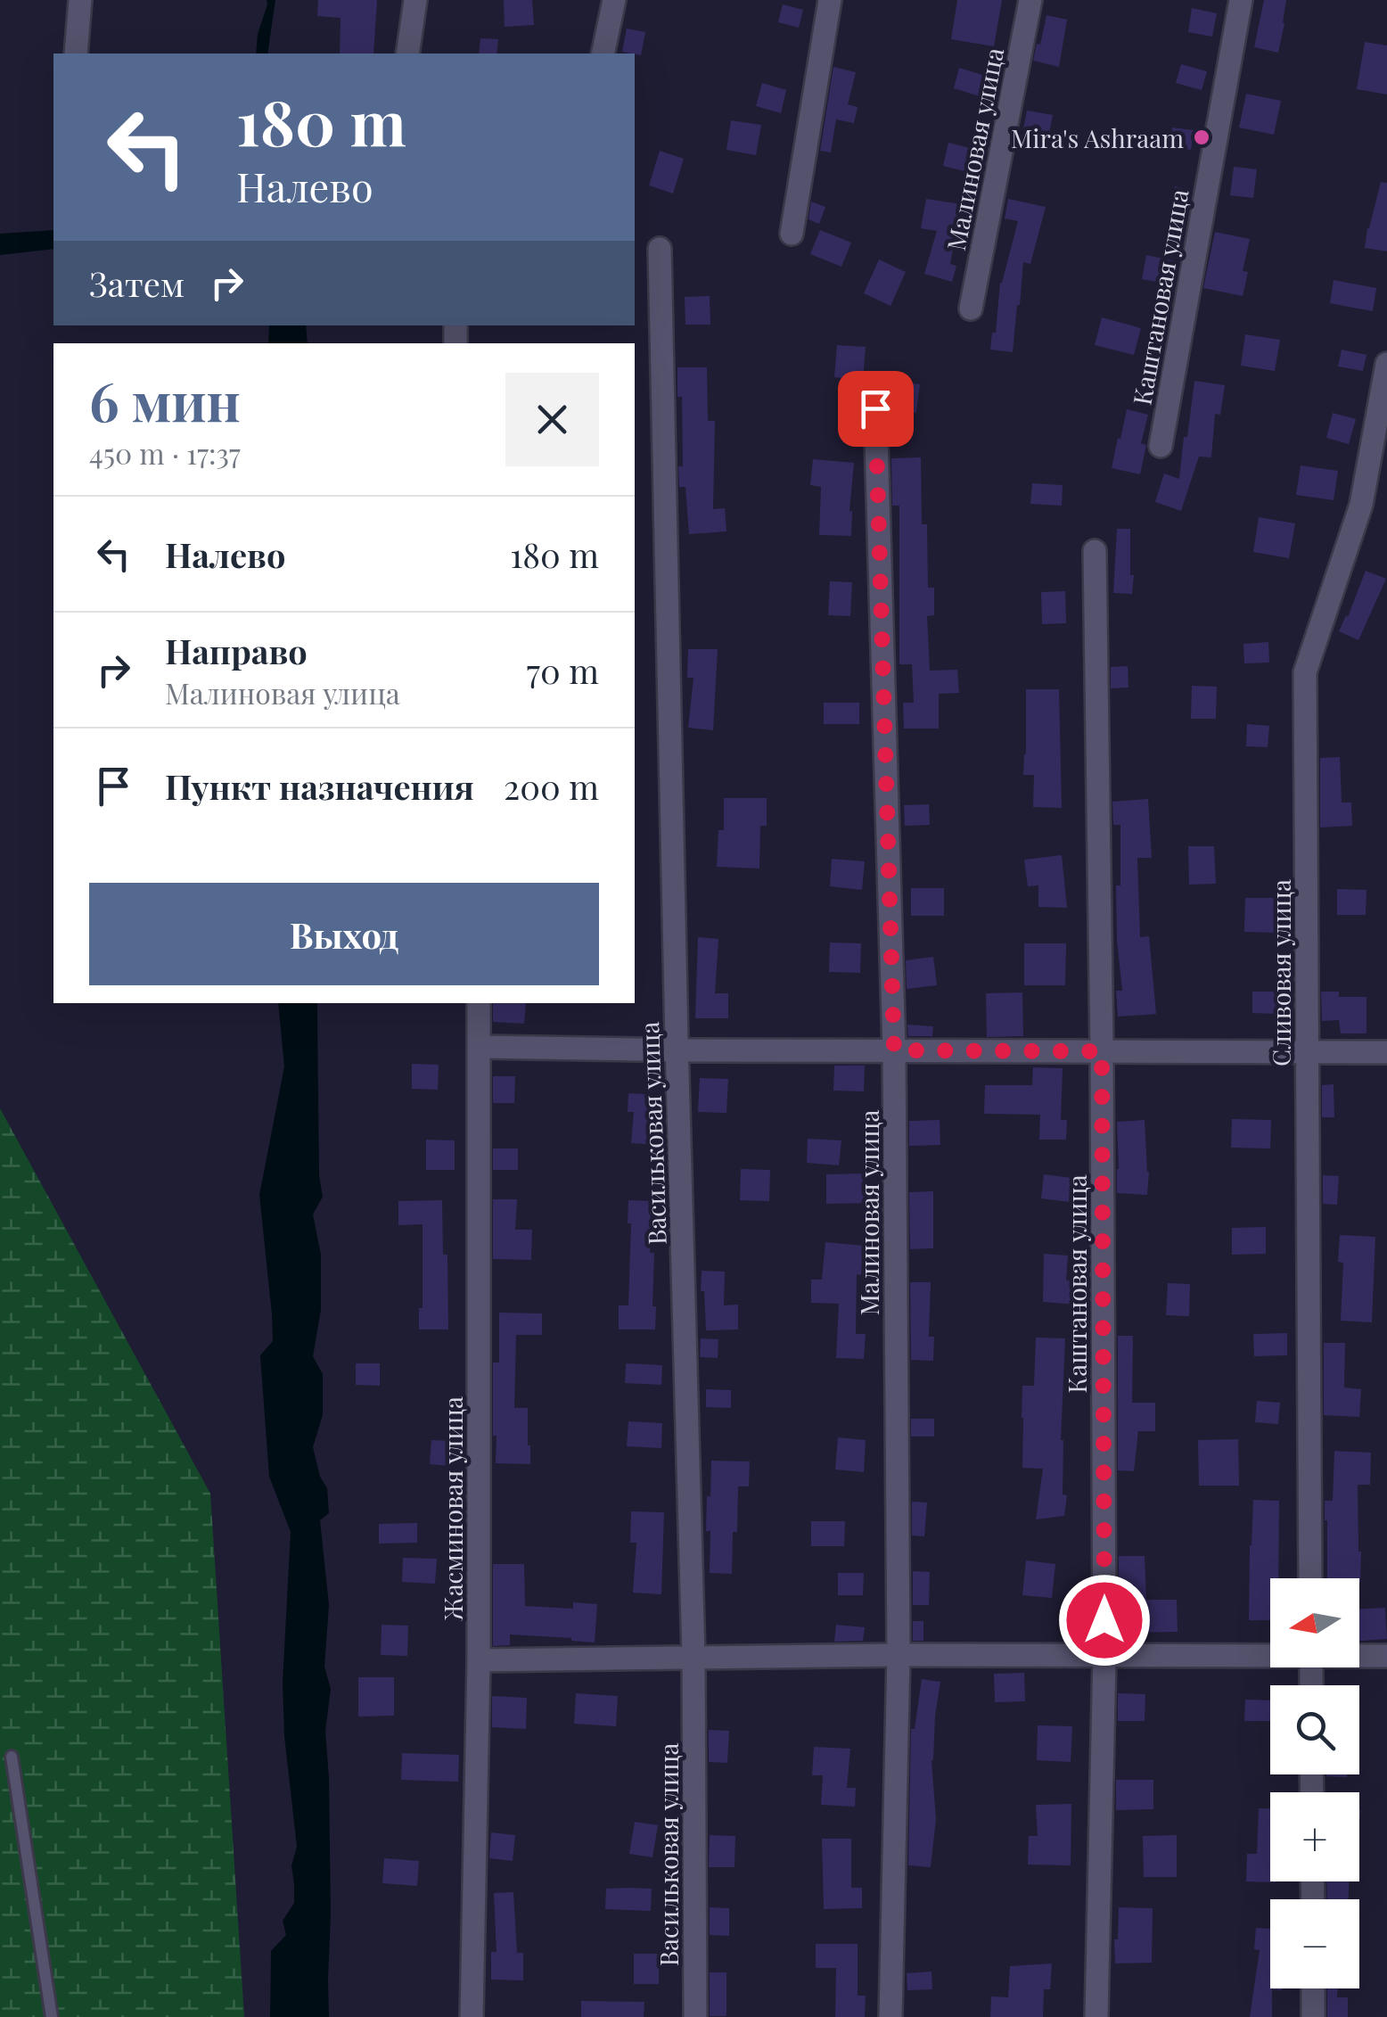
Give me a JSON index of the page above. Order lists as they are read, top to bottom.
{
  "streets": {
    "street": [
      "Малиновая улица",
      "Каштановая улица",
      "Сливовая улица",
      "Васильковая улица",
      "Жасминовая улица"
    ]
  },
  "places": ["Mira's Ashraam"],
  "north": "left",
  "page": {
    "turn": ["180 m", "Налево"],
    "then": "Затем",
    "heading": ["6 мин", "450 m · 17:37"],
    "list": [
      {
        "name": "Налево",
        "value": "180 m"
      },
      {
        "name": "Направо",
        "note": "Малиновая улица",
        "value": "70 m"
      },
      {
        "name": "Пункт назначения",
        "value": "200 m"
      }
    ],
    "buttons": "Выход",
    "map_buttons": ["+", "−"]
  }
}
